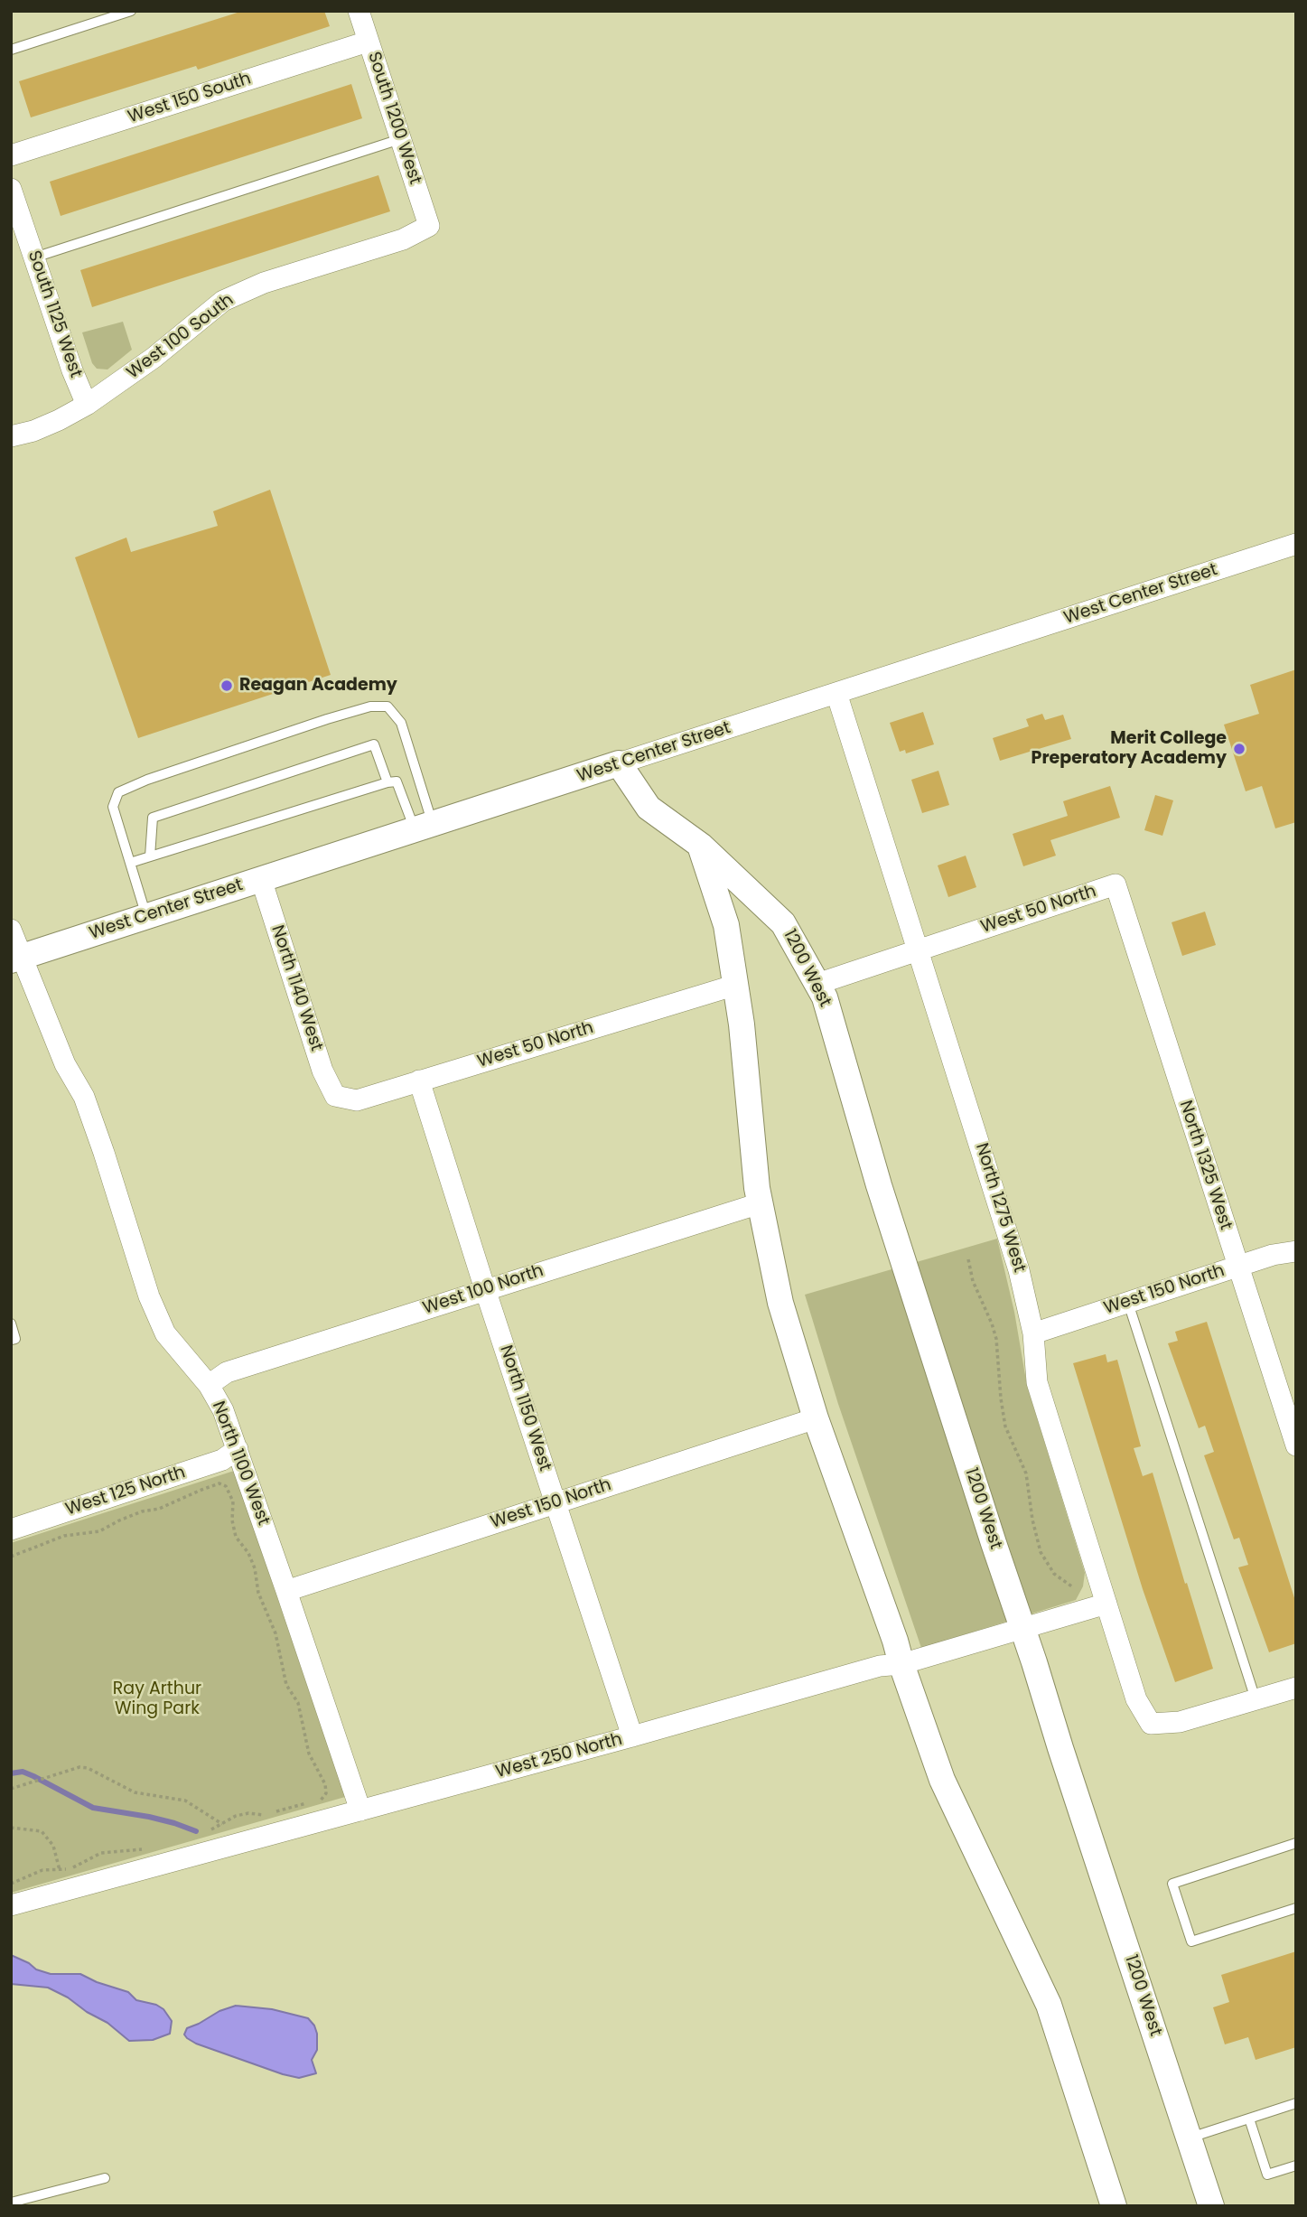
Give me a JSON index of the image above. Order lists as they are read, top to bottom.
{
  "streets": {
    "street": [
      "West 150 South",
      "South 1200 West",
      "South 1125 West",
      "West 100 South",
      "West Center Street",
      "West 50 North",
      "1200 West",
      "North 1140 West",
      "North 1325 West",
      "North 1275 West",
      "West 100 North",
      "West 150 North",
      "North 1150 West",
      "North 1100 West",
      "West 125 North",
      "West 250 North"
    ]
  },
  "crossings": [
    ["West 150 South", "South 1200 West"],
    ["South 1200 West", "West 100 South"],
    ["South 1125 West", "West 100 South"],
    ["West Center Street", "1200 West"],
    ["West Center Street", "North 1140 West"],
    ["West Center Street", "North 1275 West"],
    ["West Center Street", "North 1100 West"],
    ["West 50 North", "1200 West"],
    ["West 50 North", "North 1140 West"],
    ["West 50 North", "North 1325 West"],
    ["West 50 North", "North 1275 West"],
    ["West 50 North", "North 1150 West"],
    ["1200 West", "West 250 North"],
    ["North 1325 West", "West 150 North"],
    ["North 1275 West", "West 150 North"],
    ["North 1275 West", "West 250 North"],
    ["West 100 North", "North 1150 West"],
    ["West 100 North", "North 1100 West"],
    ["West 150 North", "North 1150 West"],
    ["West 150 North", "North 1100 West"],
    ["North 1150 West", "West 250 North"],
    ["North 1100 West", "West 125 North"],
    ["North 1100 West", "West 250 North"]
  ],
  "parks": ["Ray Arthur Wing Park"],
  "places": ["Reagan Academy", "Merit College Preperatory Academy"]
}
